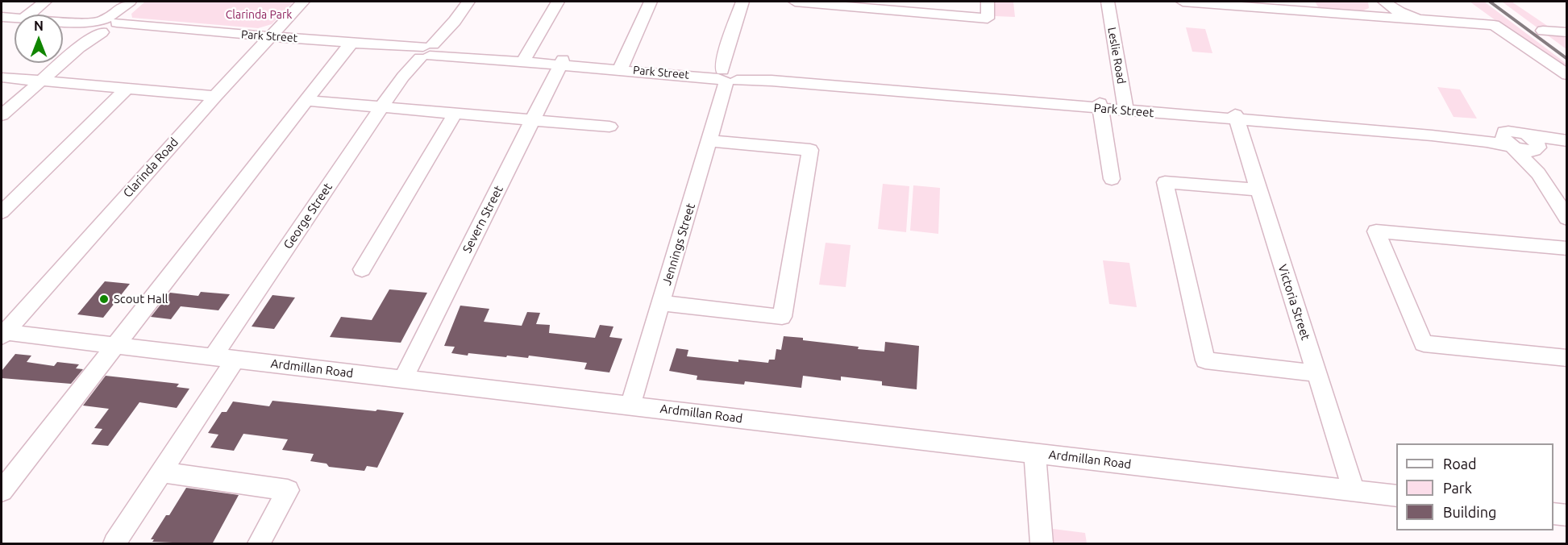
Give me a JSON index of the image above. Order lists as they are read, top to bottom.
{
  "streets": {
    "street": [
      "Park Street",
      "Leslie Road",
      "Clarinda Road",
      "George Street",
      "Severn Street",
      "Jennings Street",
      "Victoria Street",
      "Ardmillan Road"
    ]
  },
  "crossings": [
    ["Park Street", "Leslie Road"],
    ["Park Street", "Clarinda Road"],
    ["Park Street", "George Street"],
    ["Park Street", "Severn Street"],
    ["Park Street", "Jennings Street"],
    ["Park Street", "Victoria Street"],
    ["Clarinda Road", "Ardmillan Road"],
    ["George Street", "Ardmillan Road"],
    ["Severn Street", "Ardmillan Road"],
    ["Jennings Street", "Ardmillan Road"],
    ["Victoria Street", "Ardmillan Road"]
  ],
  "parks": ["Clarinda Park"],
  "places": ["Scout Hall"],
  "legend": ["Road", "Park", "Building"],
  "north": "top"
}
